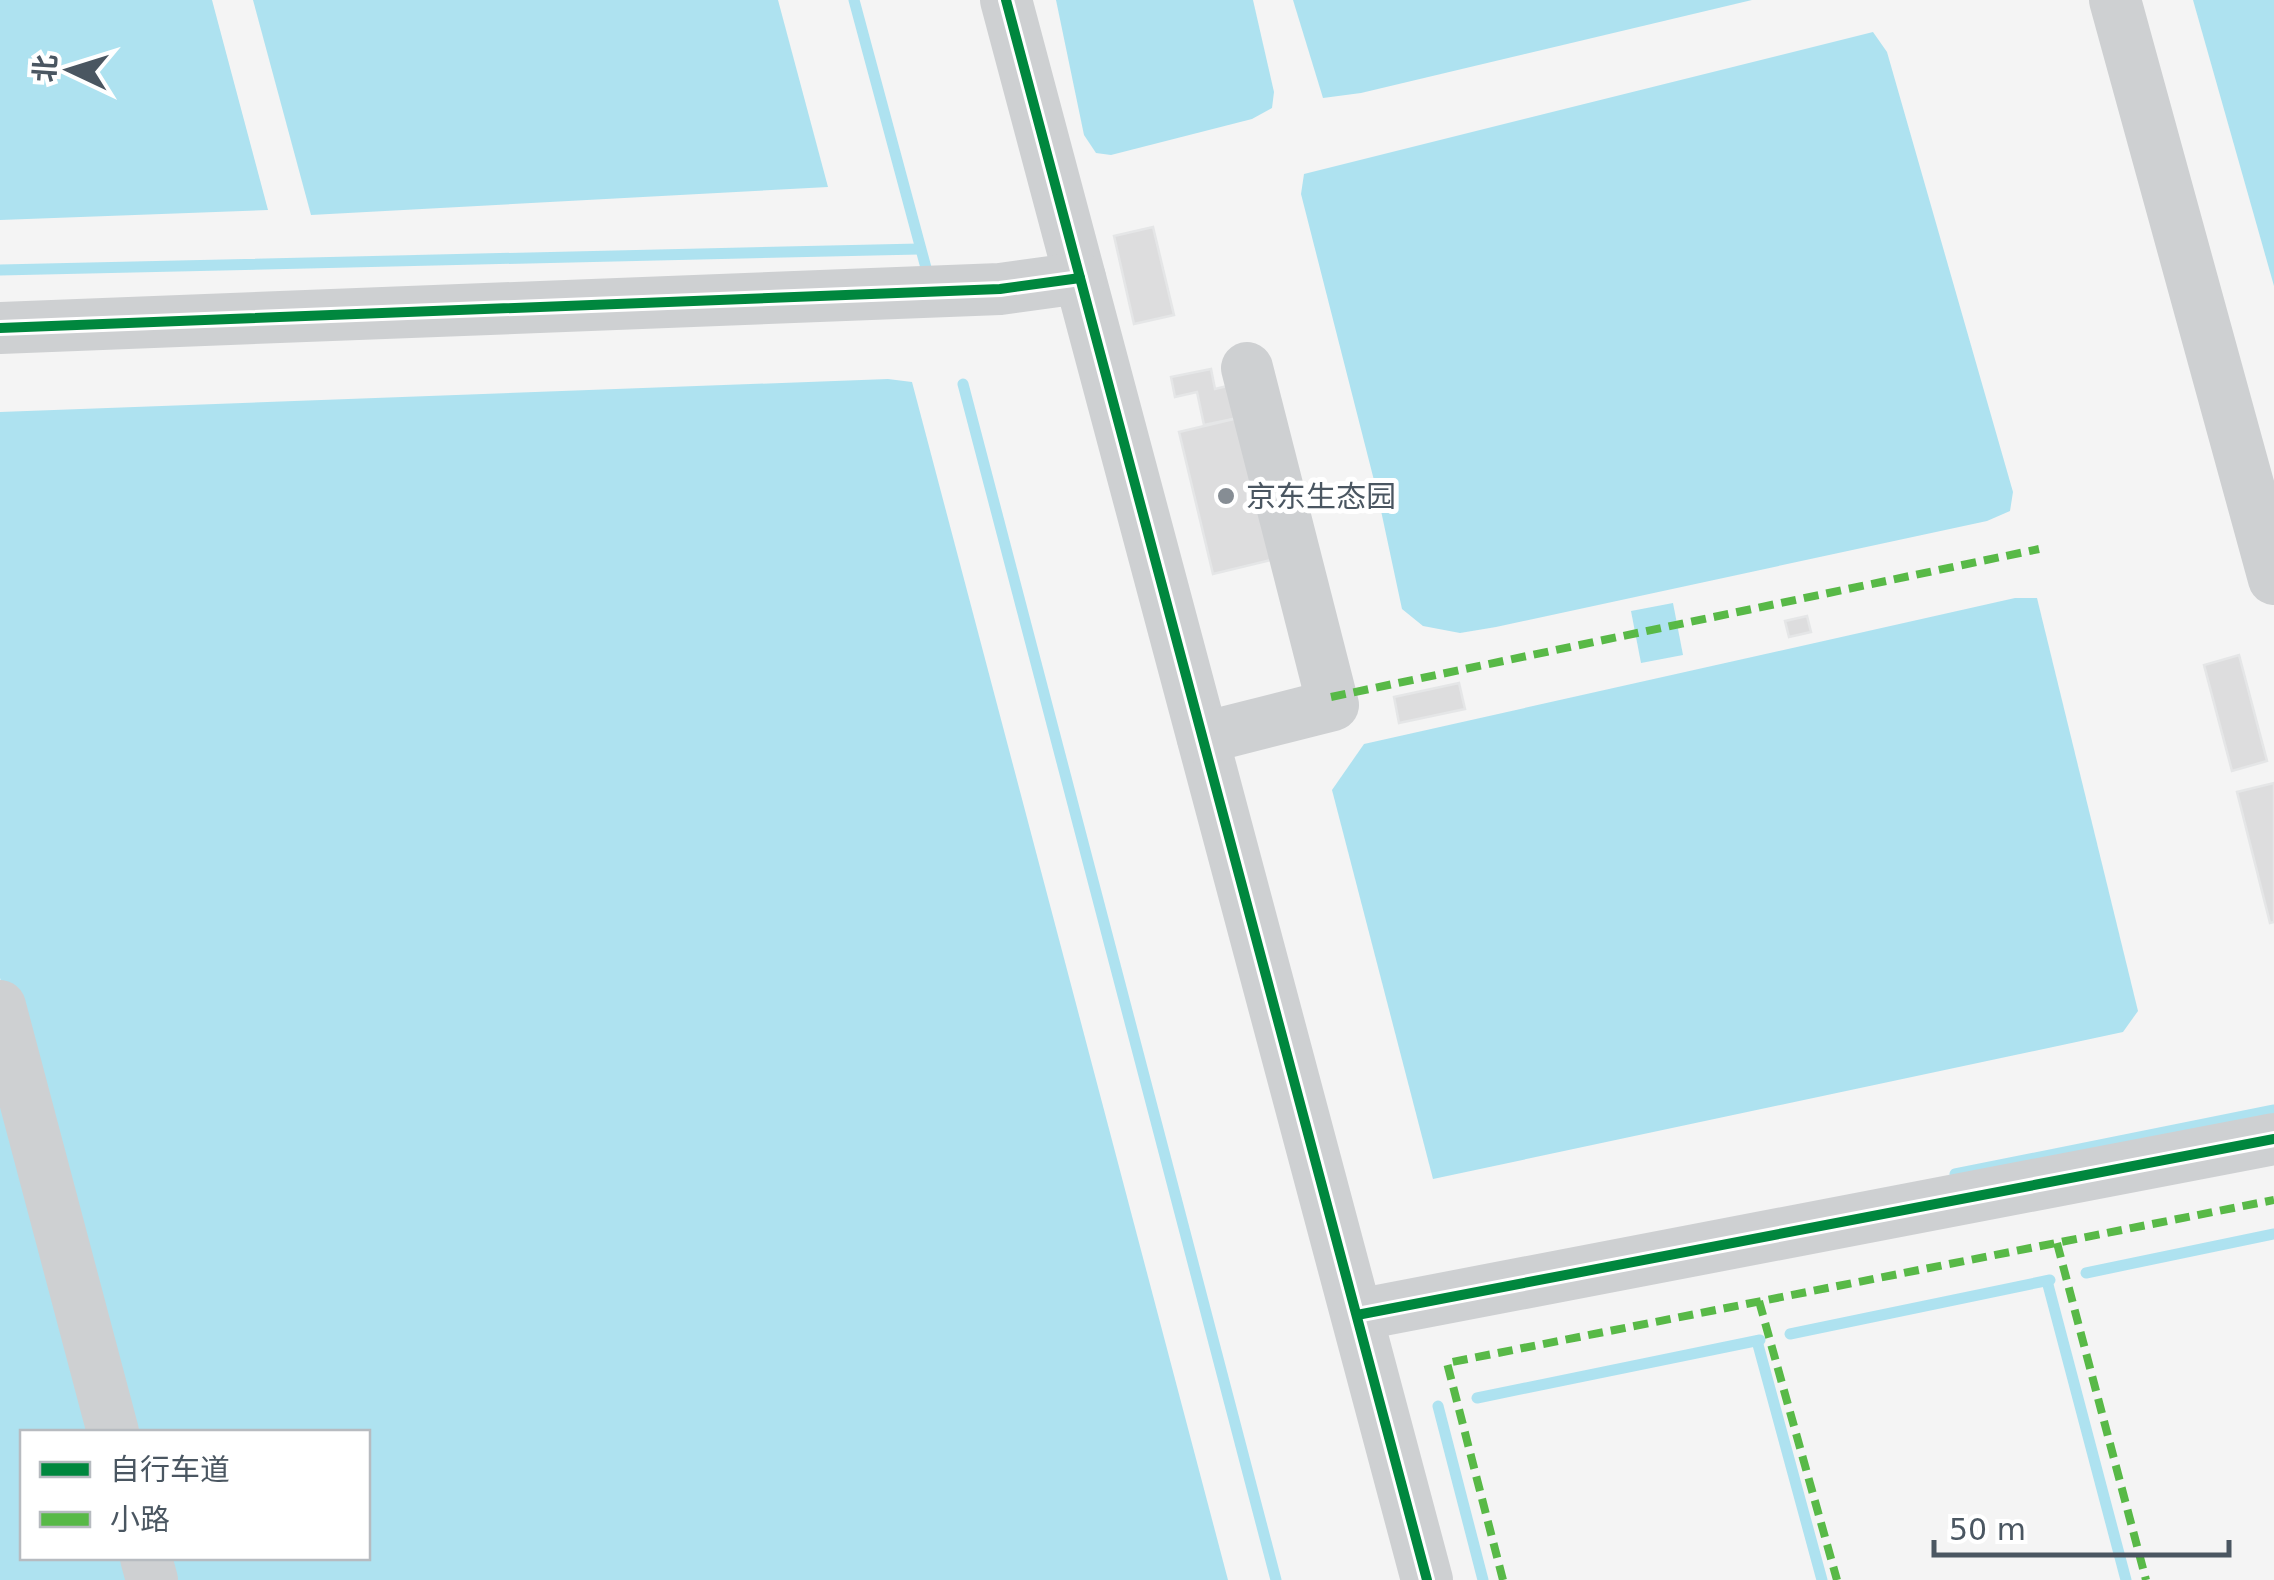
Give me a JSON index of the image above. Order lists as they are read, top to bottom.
{
  "places": ["京东生态园"],
  "legend": ["自行车道", "小路"],
  "scale_bar": "50 m",
  "north": "left"
}
